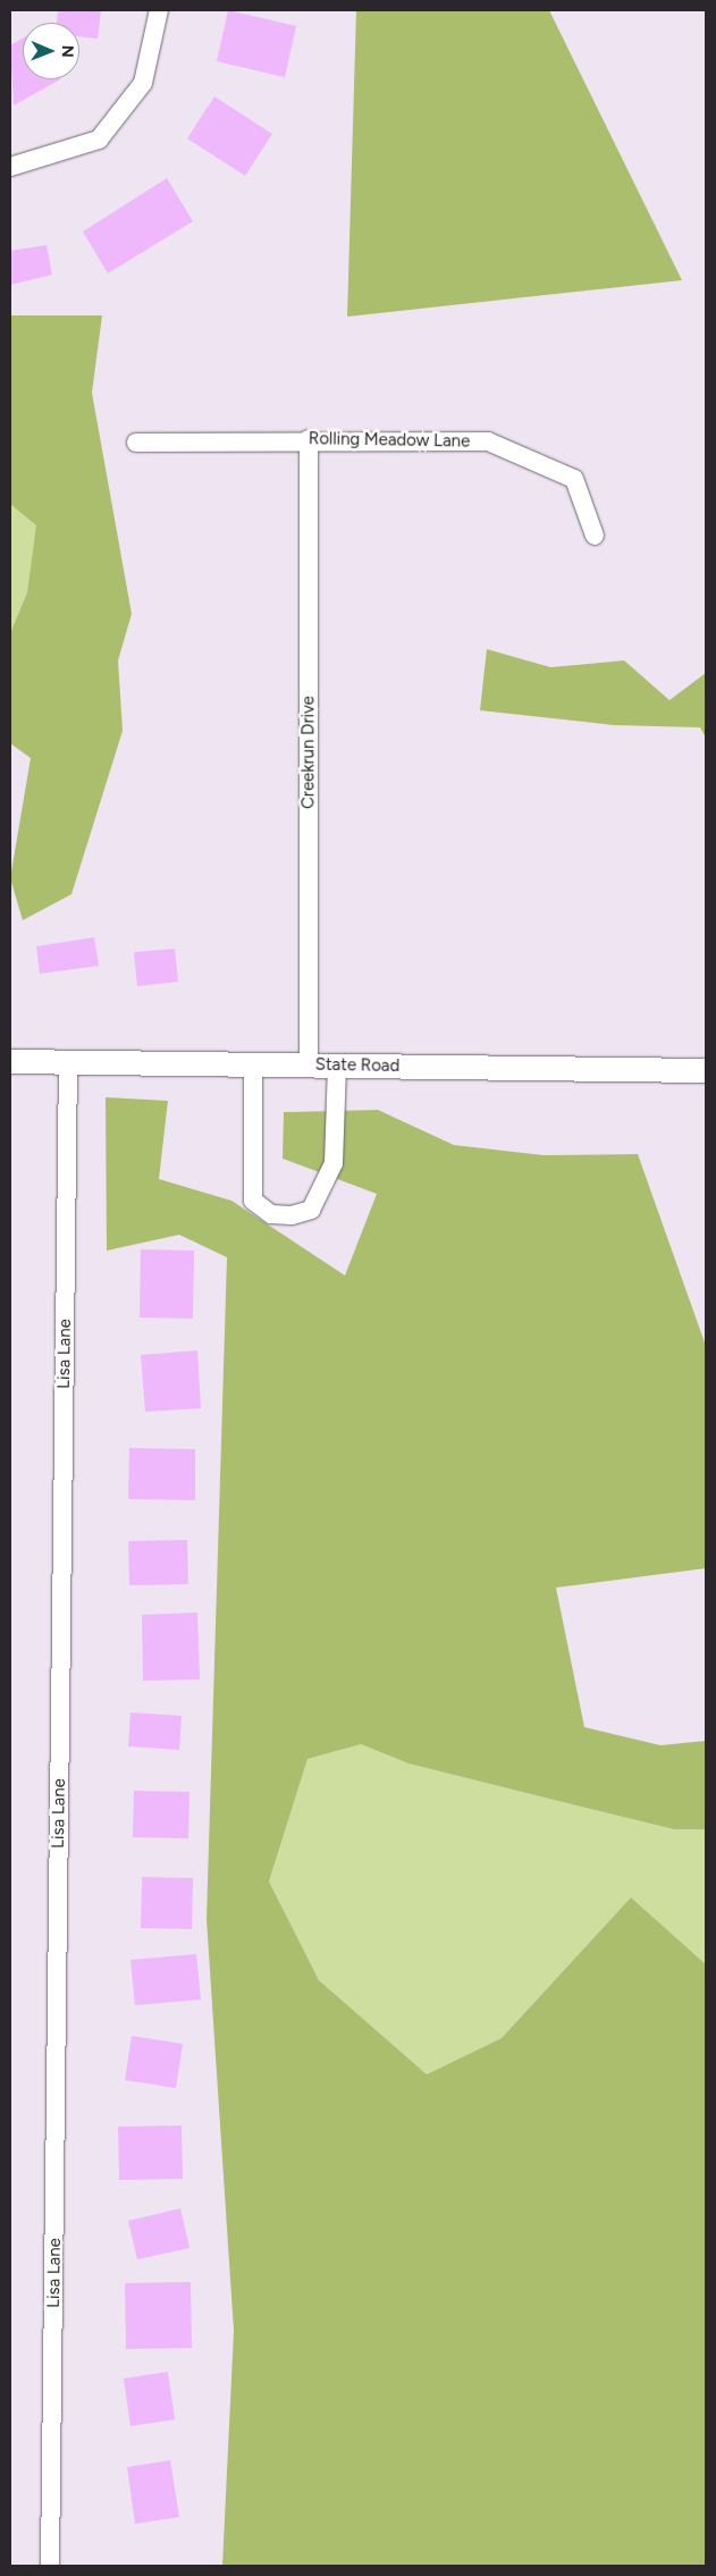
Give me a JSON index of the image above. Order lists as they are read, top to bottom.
{
  "streets": {
    "main road": ["State Road"],
    "street": ["Rolling Meadow Lane", "Creekrun Drive", "Lisa Lane"]
  },
  "crossings": [
    ["Rolling Meadow Lane", "Creekrun Drive"],
    ["Creekrun Drive", "State Road"],
    ["State Road", "Lisa Lane"]
  ],
  "north": "right"
}
